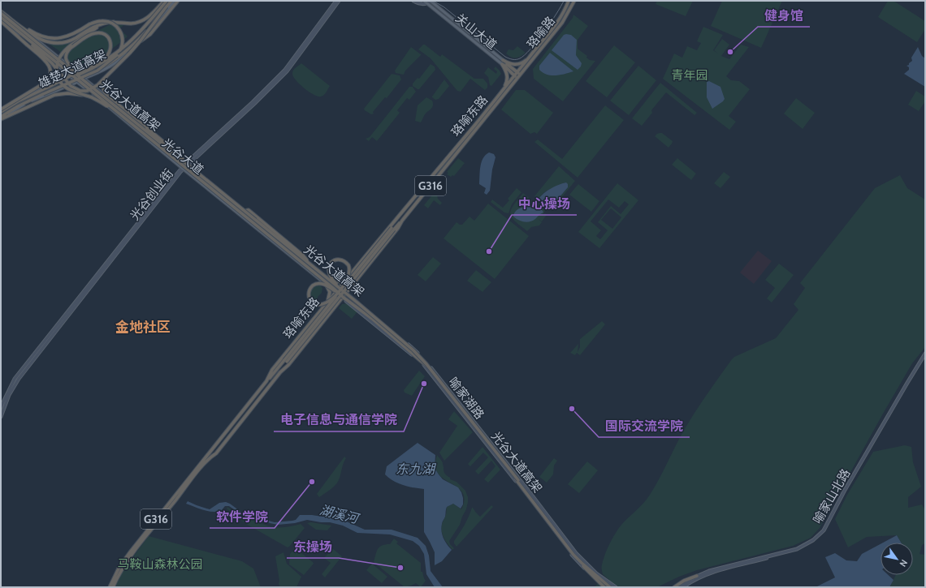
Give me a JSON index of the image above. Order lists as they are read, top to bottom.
{
  "streets": {
    "highway": [
      "珞喻路",
      "雄楚大道高架",
      "光谷大道高架",
      "珞喻东路",
      "G316"
    ],
    "main road": [
      "关山大道",
      "光谷大道",
      "光谷创业街",
      "喻家湖路",
      "喻家山北路"
    ]
  },
  "crossings": [
    ["珞喻路", "珞喻东路"],
    ["光谷大道高架", "珞喻东路"],
    ["光谷大道高架", "光谷大道"],
    ["光谷大道高架", "喻家湖路"],
    ["珞喻东路", "光谷大道"],
    ["珞喻东路", "喻家湖路"],
    ["光谷大道", "光谷创业街"],
    ["光谷大道", "喻家湖路"]
  ],
  "districts": ["金地社区"],
  "water": ["东九湖", "湖溪河"],
  "parks": ["青年园", "马鞍山森林公园"],
  "places": [
    "健身馆",
    "中心操场",
    "电子信息与通信学院",
    "国际交流学院",
    "软件学院",
    "东操场"
  ],
  "north": "bottom right"
}
